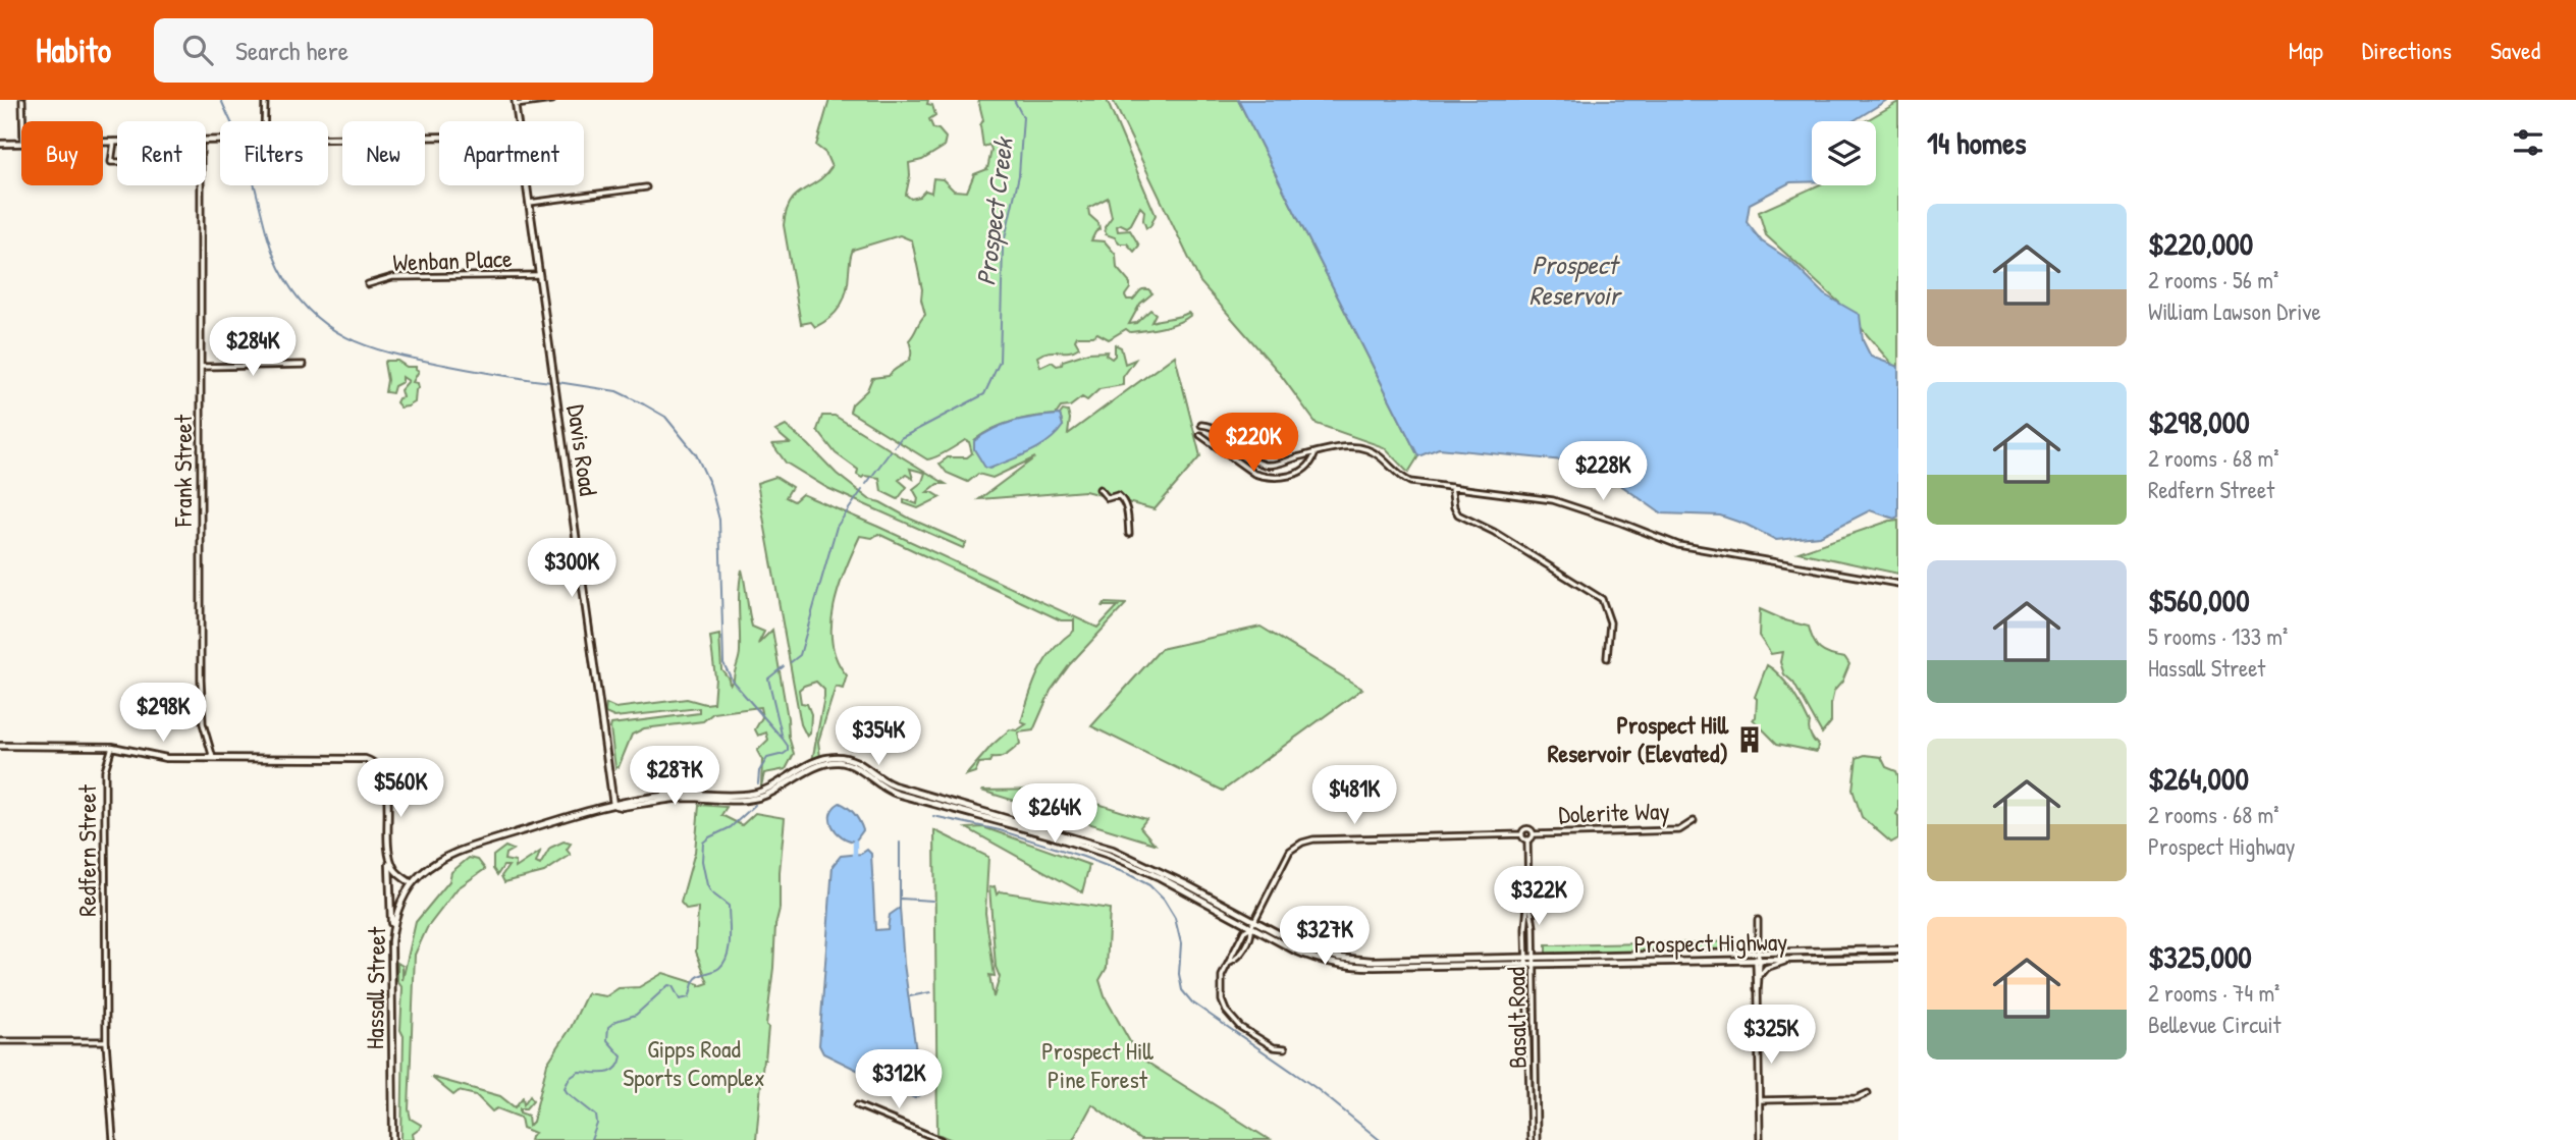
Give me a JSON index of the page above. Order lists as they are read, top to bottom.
{
  "streets": {
    "main road": ["Davis Road", "Prospect Highway", "Hassall Street"],
    "street": [
      "Wenban Place",
      "Frank Street",
      "Dolerite Way",
      "Redfern Street",
      "Basalt Road"
    ]
  },
  "crossings": [
    ["Wenban Place", "Davis Road"],
    ["Dolerite Way", "Prospect Highway"],
    ["Prospect Highway", "Basalt Road"]
  ],
  "water": ["Prospect Creek", "Prospect Reservoir"],
  "parks": ["Gipps Road Sports Complex", "Prospect Hill Pine Forest"],
  "places": {
    "building": ["Prospect Hill Reservoir (Elevated)"]
  },
  "page": {
    "header": "Habito",
    "search": "Search here",
    "nav": ["Map", "Directions", "Saved"],
    "heading": "14 homes",
    "chip": [
      "Buy",
      "Rent",
      "Filters",
      "New",
      "Apartment"
    ],
    "list": [
      {
        "name": "$220,000",
        "note": "2 rooms · 56 m² · William Lawson Drive"
      },
      {
        "name": "$298,000",
        "note": "2 rooms · 68 m² · Redfern Street"
      },
      {
        "name": "$560,000",
        "note": "5 rooms · 133 m² · Hassall Street"
      },
      {
        "name": "$264,000",
        "note": "2 rooms · 68 m² · Prospect Highway"
      },
      {
        "name": "$325,000",
        "note": "2 rooms · 74 m² · Bellevue Circuit"
      }
    ],
    "price": [
      "$284K",
      "$220K",
      "$228K",
      "$300K",
      "$298K",
      "$354K",
      "$287K",
      "$560K",
      "$481K",
      "$264K",
      "$322K",
      "$327K",
      "$325K",
      "$312K"
    ]
  }
}
